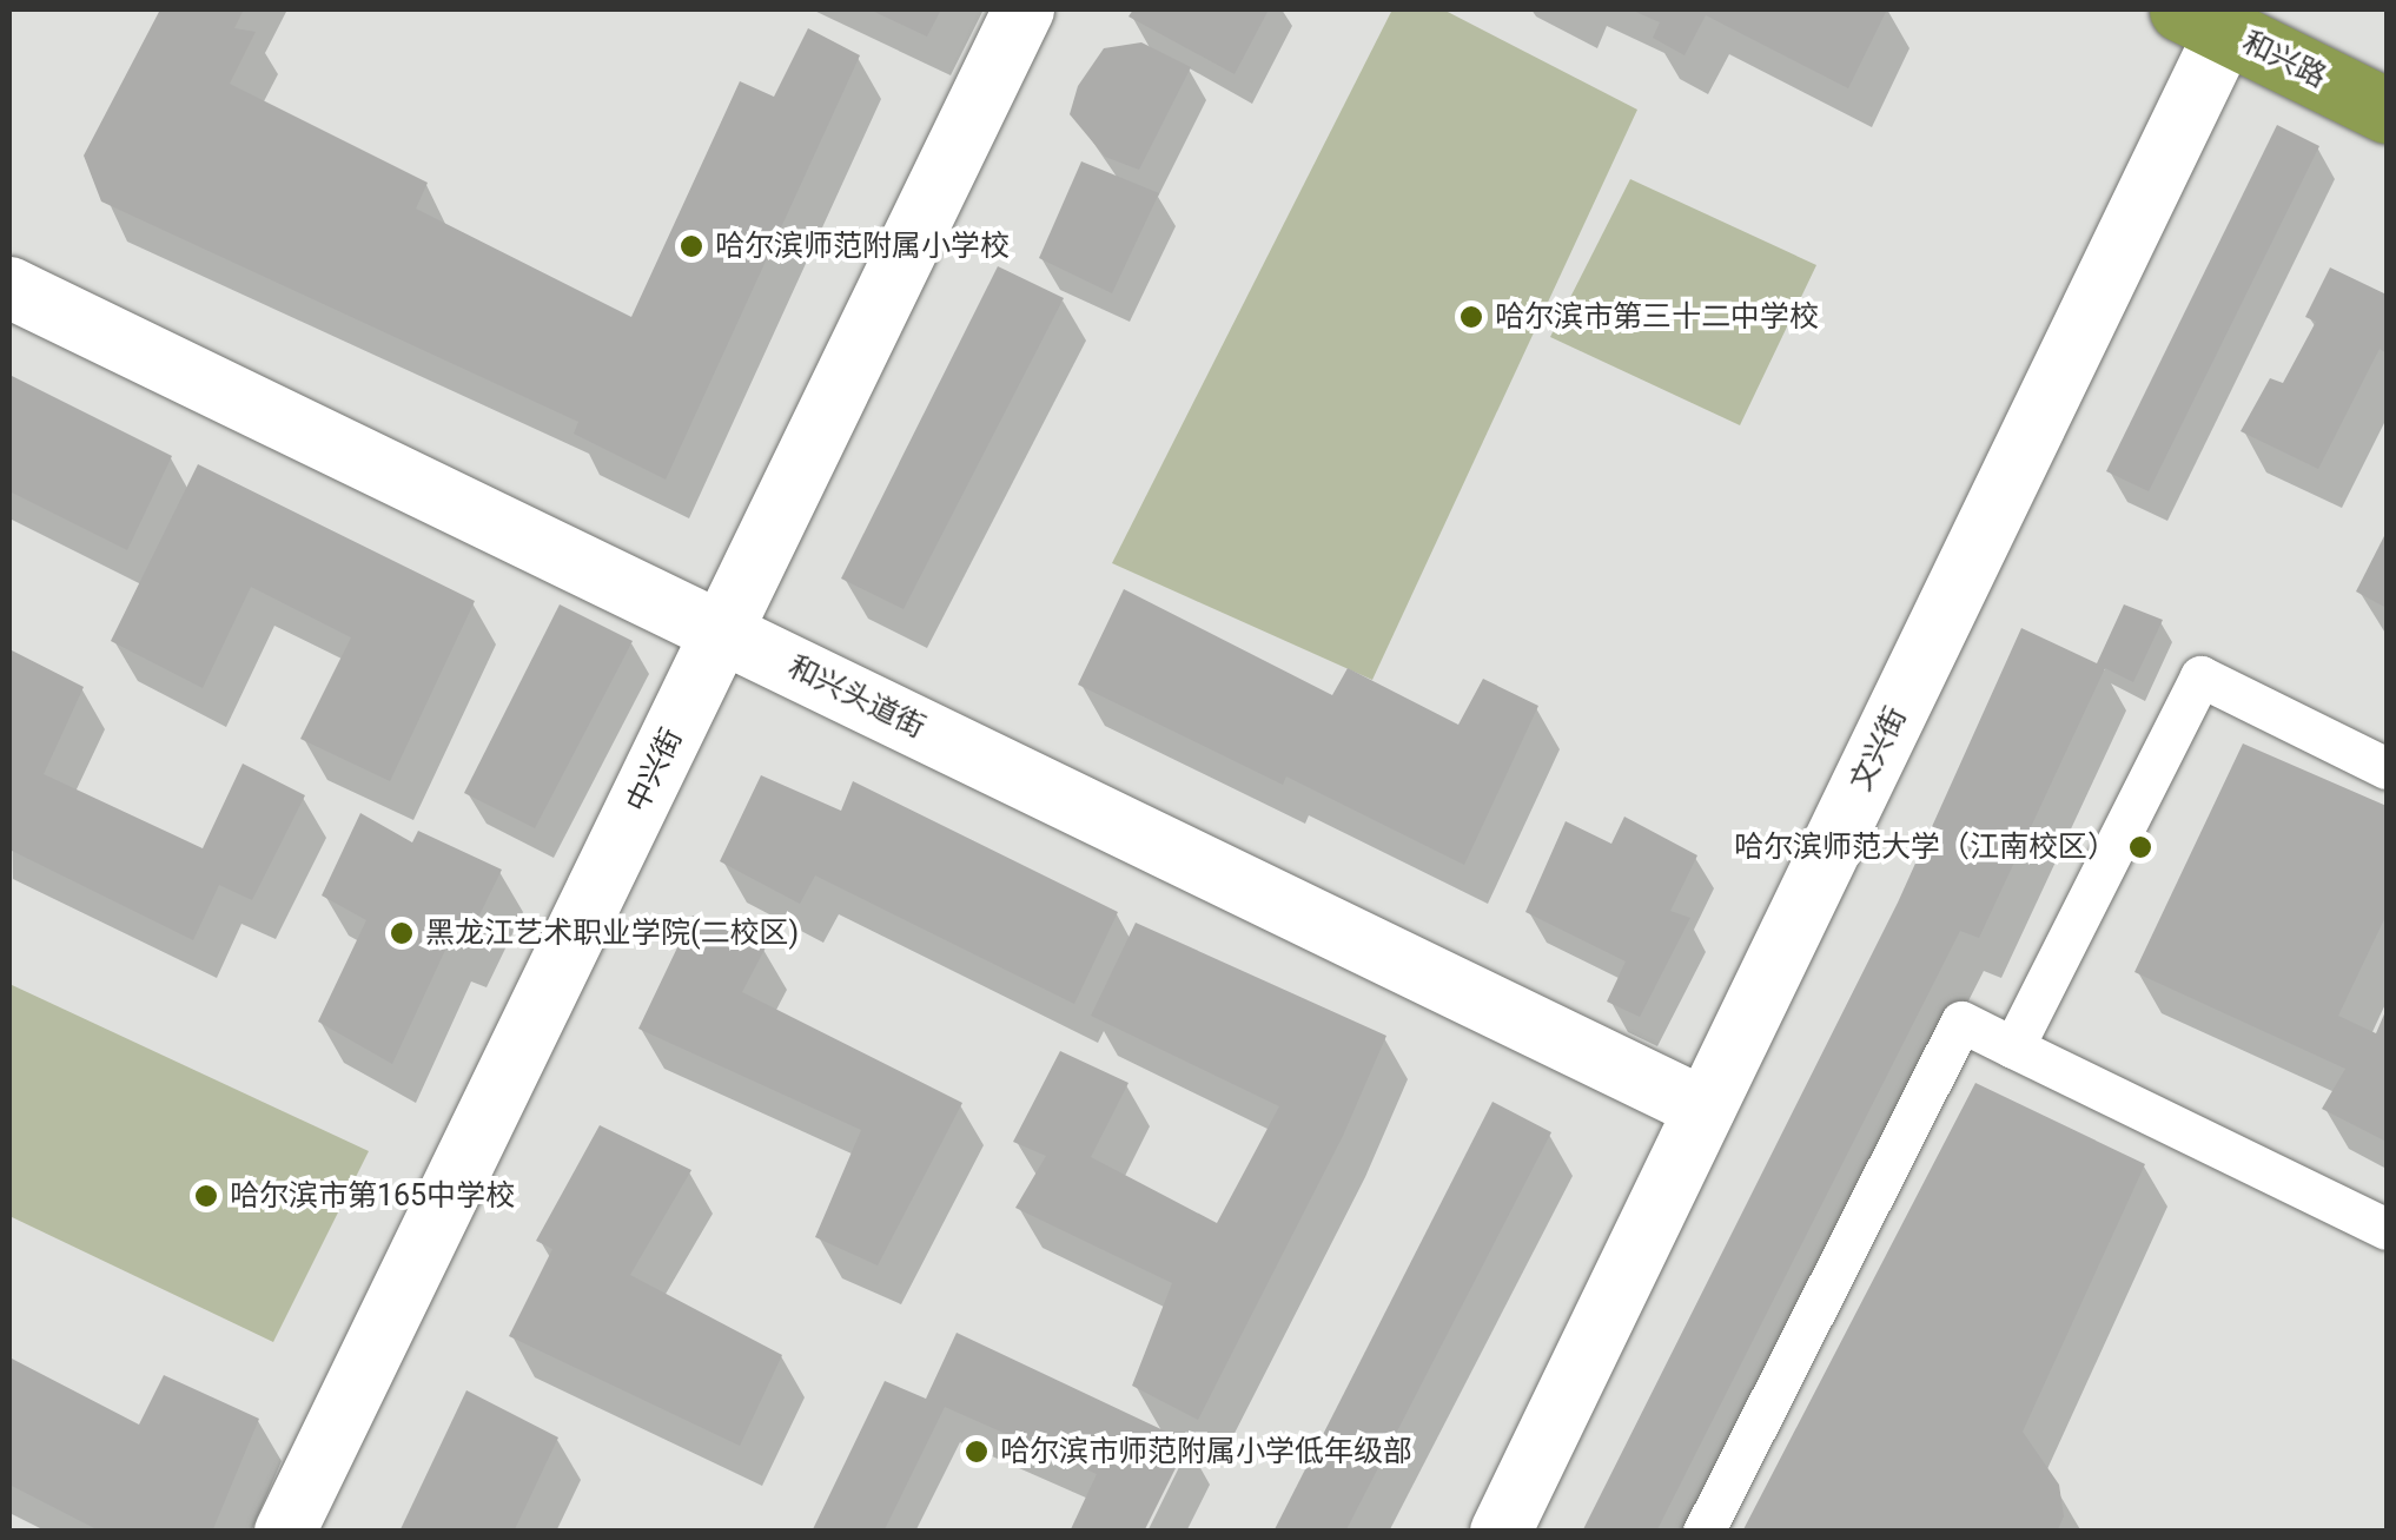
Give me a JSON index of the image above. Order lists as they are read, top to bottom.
{
  "streets": {
    "highway": ["和兴路"],
    "street": ["和兴头道街", "文兴街", "中兴街"]
  },
  "crossings": [
    ["和兴路", "文兴街"],
    ["和兴头道街", "文兴街"],
    ["和兴头道街", "中兴街"]
  ],
  "places": [
    "哈尔滨师范附属小学校",
    "哈尔滨市第三十二中学校",
    "哈尔滨师范大学（江南校区）",
    "黑龙江艺术职业学院(二校区)",
    "哈尔滨市第165中学校",
    "哈尔滨市师范附属小学低年级部"
  ]
}
